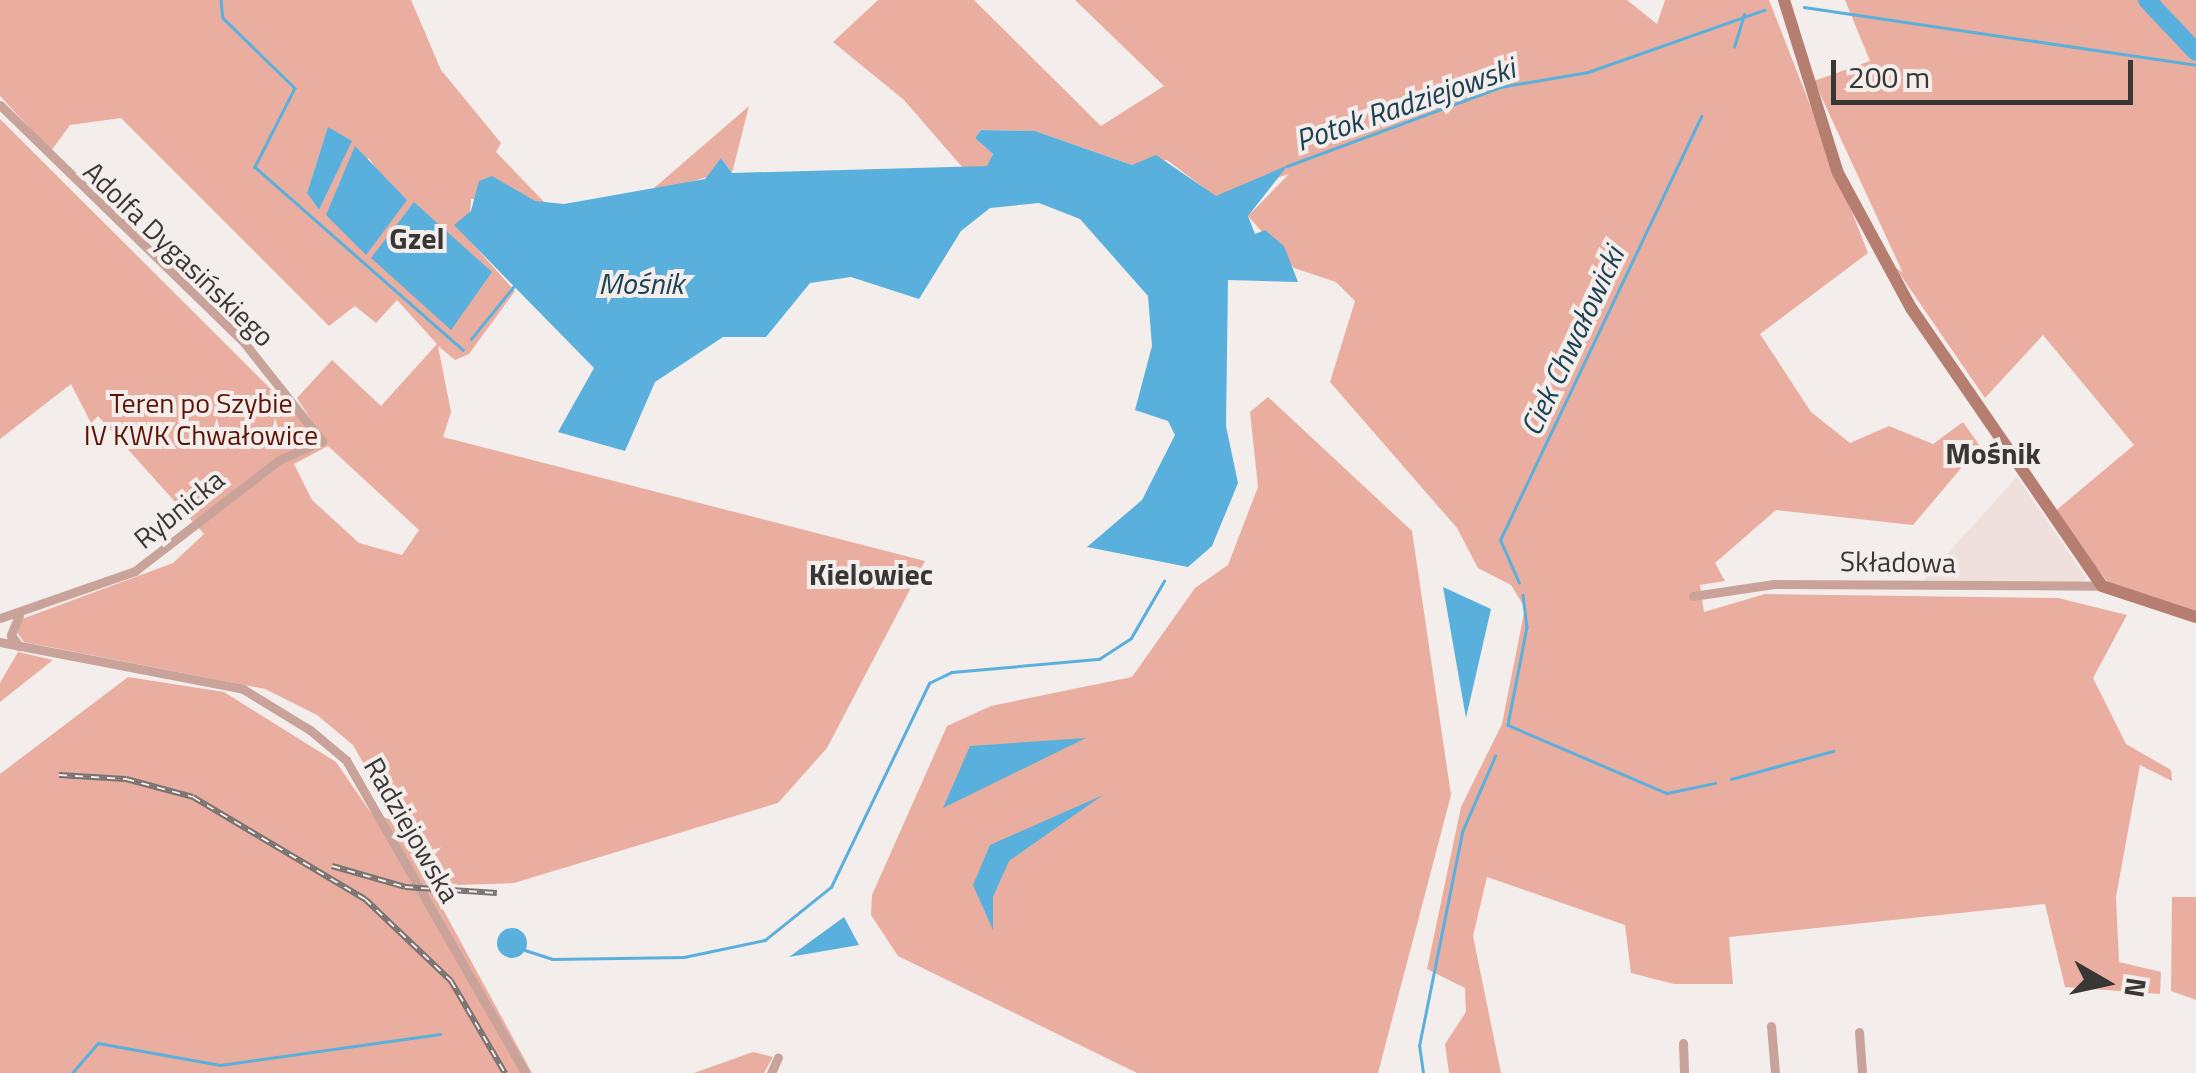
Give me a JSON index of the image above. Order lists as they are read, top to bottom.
{
  "streets": {
    "street": [
      "Adolfa Dygasińskiego",
      "Rybnicka",
      "Składowa",
      "Radziejowska"
    ]
  },
  "crossings": [
    ["Adolfa Dygasińskiego", "Rybnicka"]
  ],
  "districts": ["Gzel", "Mośnik", "Kielowiec"],
  "water": ["Potok Radziejowski", "Mośnik", "Ciek Chwałowicki"],
  "parks": ["Teren po Szybie IV KWK Chwałowice"],
  "scale_bar": "200 m",
  "north": "right"
}
